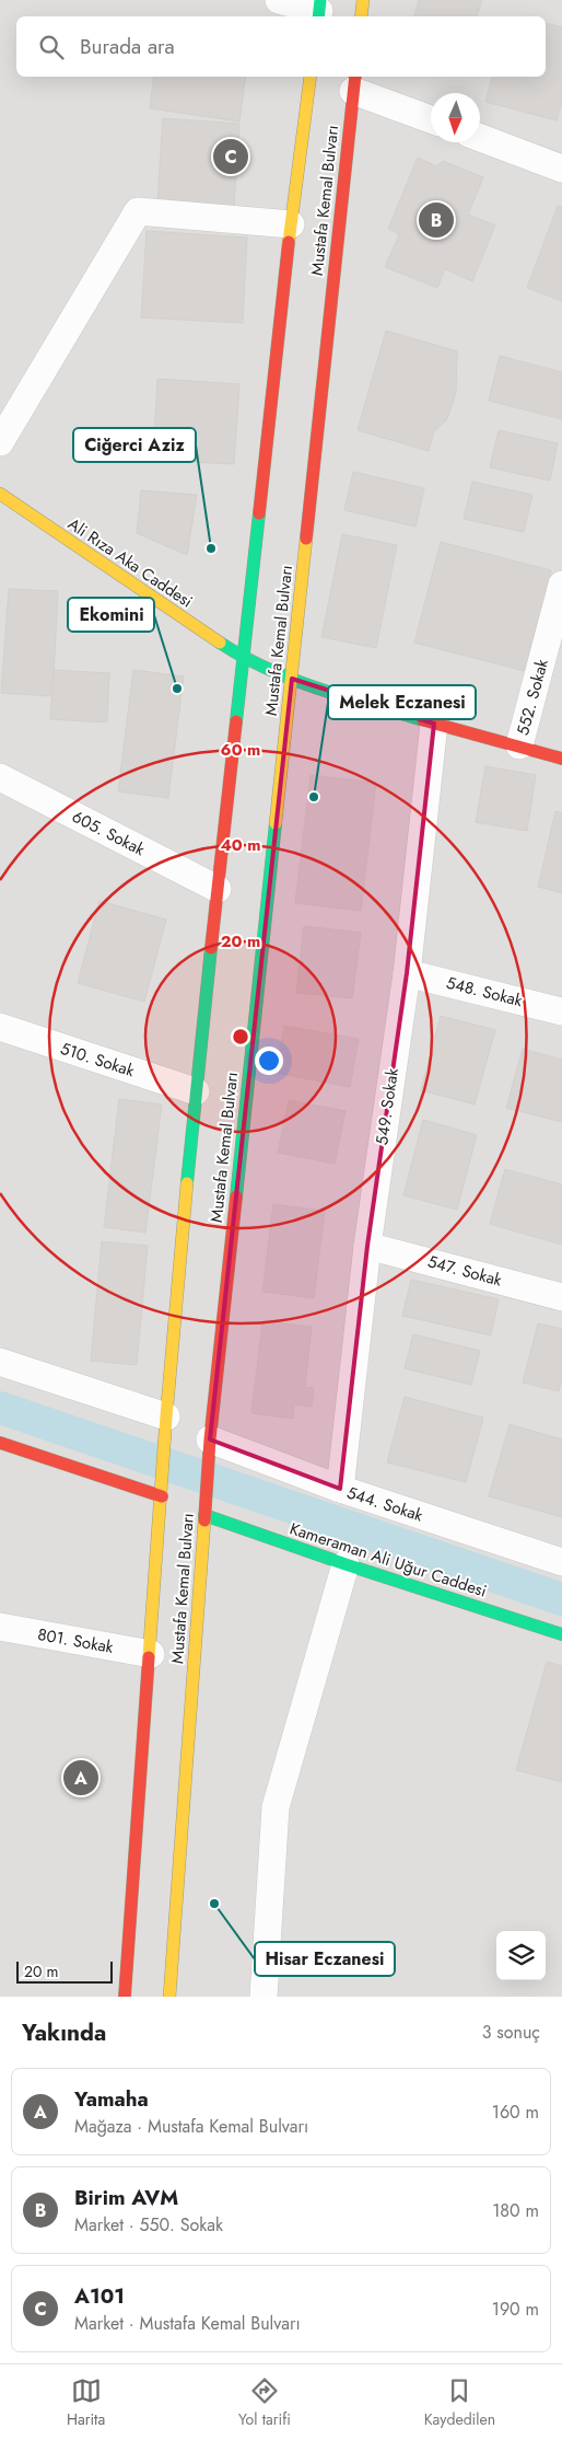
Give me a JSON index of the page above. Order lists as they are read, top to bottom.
{
  "streets": {
    "main road": ["Mustafa Kemal Bulvarı", "Ali Rıza Aka Caddesi", "Kameraman Ali Uğur Caddesi"],
    "street": [
      "552. Sokak",
      "605. Sokak",
      "548. Sokak",
      "510. Sokak",
      "549. Sokak",
      "547. Sokak",
      "544. Sokak",
      "801. Sokak"
    ]
  },
  "crossings": [
    ["Mustafa Kemal Bulvarı", "Ali Rıza Aka Caddesi"],
    ["Mustafa Kemal Bulvarı", "605. Sokak"],
    ["Mustafa Kemal Bulvarı", "510. Sokak"],
    ["Mustafa Kemal Bulvarı", "544. Sokak"],
    ["Mustafa Kemal Bulvarı", "Kameraman Ali Uğur Caddesi"],
    ["Mustafa Kemal Bulvarı", "801. Sokak"],
    ["Ali Rıza Aka Caddesi", "552. Sokak"],
    ["Ali Rıza Aka Caddesi", "549. Sokak"],
    ["548. Sokak", "549. Sokak"],
    ["549. Sokak", "547. Sokak"],
    ["549. Sokak", "544. Sokak"]
  ],
  "places": [
    "Ciğerci Aziz",
    "Ekomini",
    "Melek Eczanesi",
    "Hisar Eczanesi"
  ],
  "scale_bar": "20 m",
  "north": "bottom",
  "page": {
    "search": "Burada ara",
    "pins": ["C", "B", "A"],
    "scale": "20 m",
    "heading": ["Yakında", "3 sonuç"],
    "list": [
      {
        "mark": "A",
        "name": "Yamaha",
        "note": "Mağaza · Mustafa Kemal Bulvarı",
        "value": "160 m"
      },
      {
        "mark": "B",
        "name": "Birim AVM",
        "note": "Market · 550. Sokak",
        "value": "180 m"
      },
      {
        "mark": "C",
        "name": "A101",
        "note": "Market · Mustafa Kemal Bulvarı",
        "value": "190 m"
      }
    ],
    "nav": ["Harita", "Yol tarifi", "Kaydedilen"]
  },
  "rings": ["60 m", "40 m", "20 m"]
}
